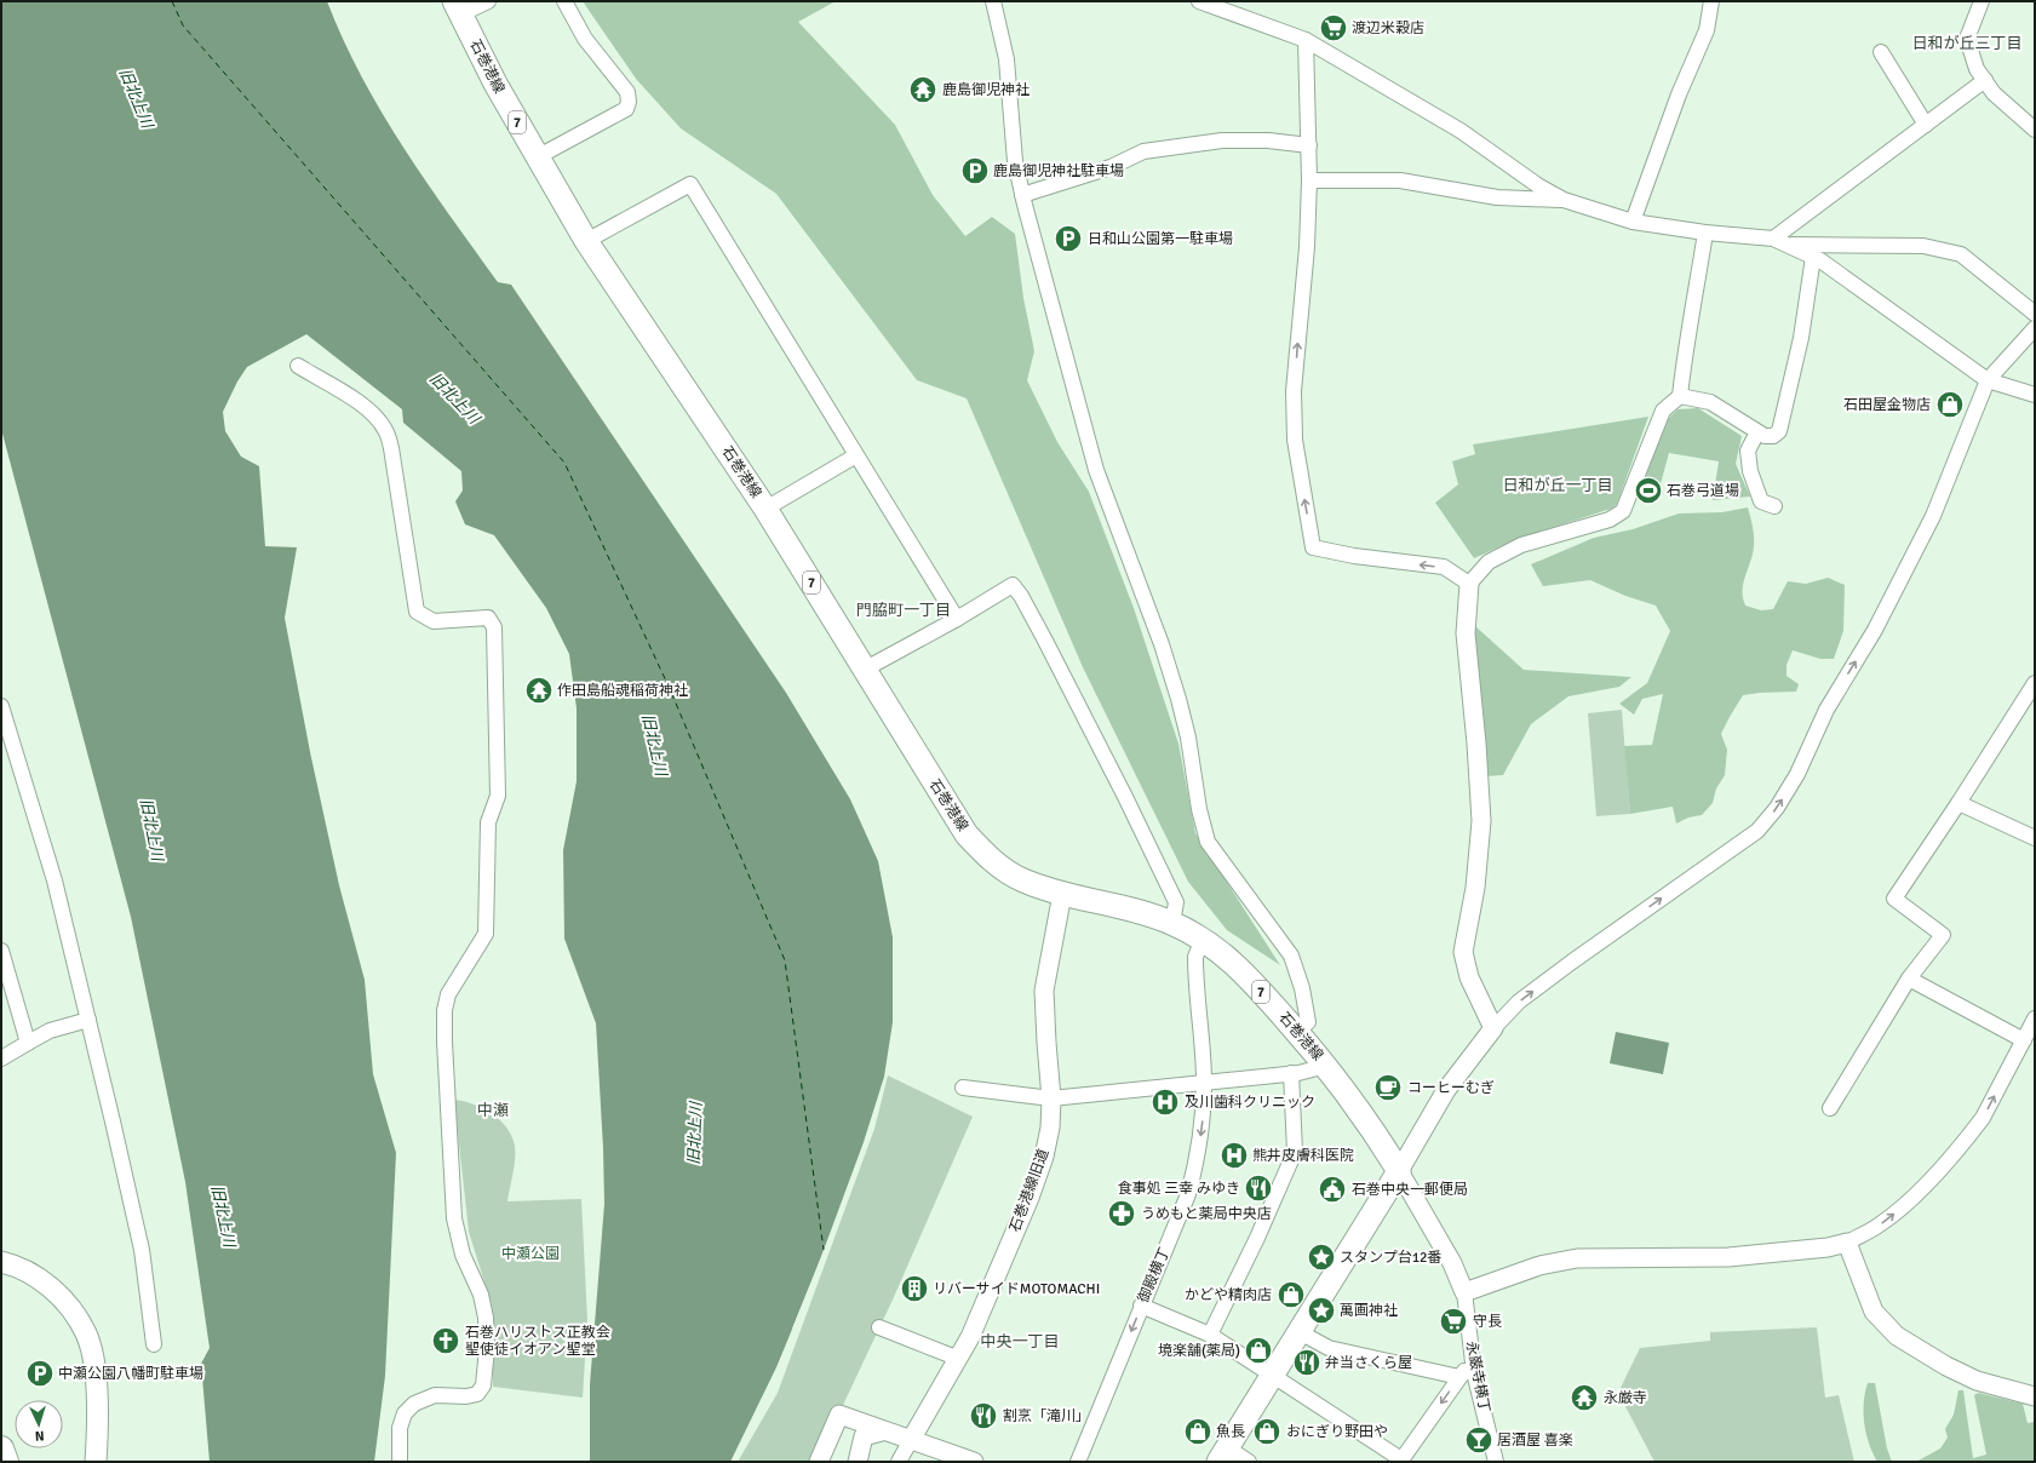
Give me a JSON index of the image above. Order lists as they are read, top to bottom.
{
  "streets": {
    "main road": ["石巻港線", "7"],
    "street": ["石巻港線旧道", "御殿横丁", "永巌寺横丁"]
  },
  "crossings": [
    ["石巻港線", "石巻港線旧道"],
    ["石巻港線", "御殿横丁"]
  ],
  "districts": [
    "日和が丘三丁目",
    "日和が丘一丁目",
    "門脇町一丁目",
    "中瀬",
    "中央一丁目"
  ],
  "water": ["旧北上川"],
  "parks": ["中瀬公園"],
  "places": {
    "supermarket": ["渡辺米穀店", "守長"],
    "temple": ["鹿島御児神社", "作田島船魂稲荷神社", "永厳寺"],
    "parking": ["鹿島御児神社駐車場", "日和山公園第一駐車場", "中瀬公園八幡町駐車場"],
    "shop": [
      "石田屋金物店",
      "かどや精肉店",
      "境楽舗(薬局)",
      "魚長",
      "おにぎり野田や"
    ],
    "sports": ["石巻弓道場"],
    "cafe": ["コーヒーむぎ"],
    "hospital": ["及川歯科クリニック", "熊井皮膚科医院"],
    "restaurant": ["食事処 三幸 みゆき", "弁当さくら屋", "割烹「滝川」"],
    "public building": ["石巻中央一郵便局"],
    "pharmacy": ["うめもと薬局中央店"],
    "place": ["スタンプ台12番", "萬画神社"],
    "building": ["リバーサイドMOTOMACHI"],
    "church": ["石巻ハリストス正教会 聖使徒イオアン聖堂"],
    "bar": ["居酒屋 喜楽"]
  },
  "north": "bottom"
}
